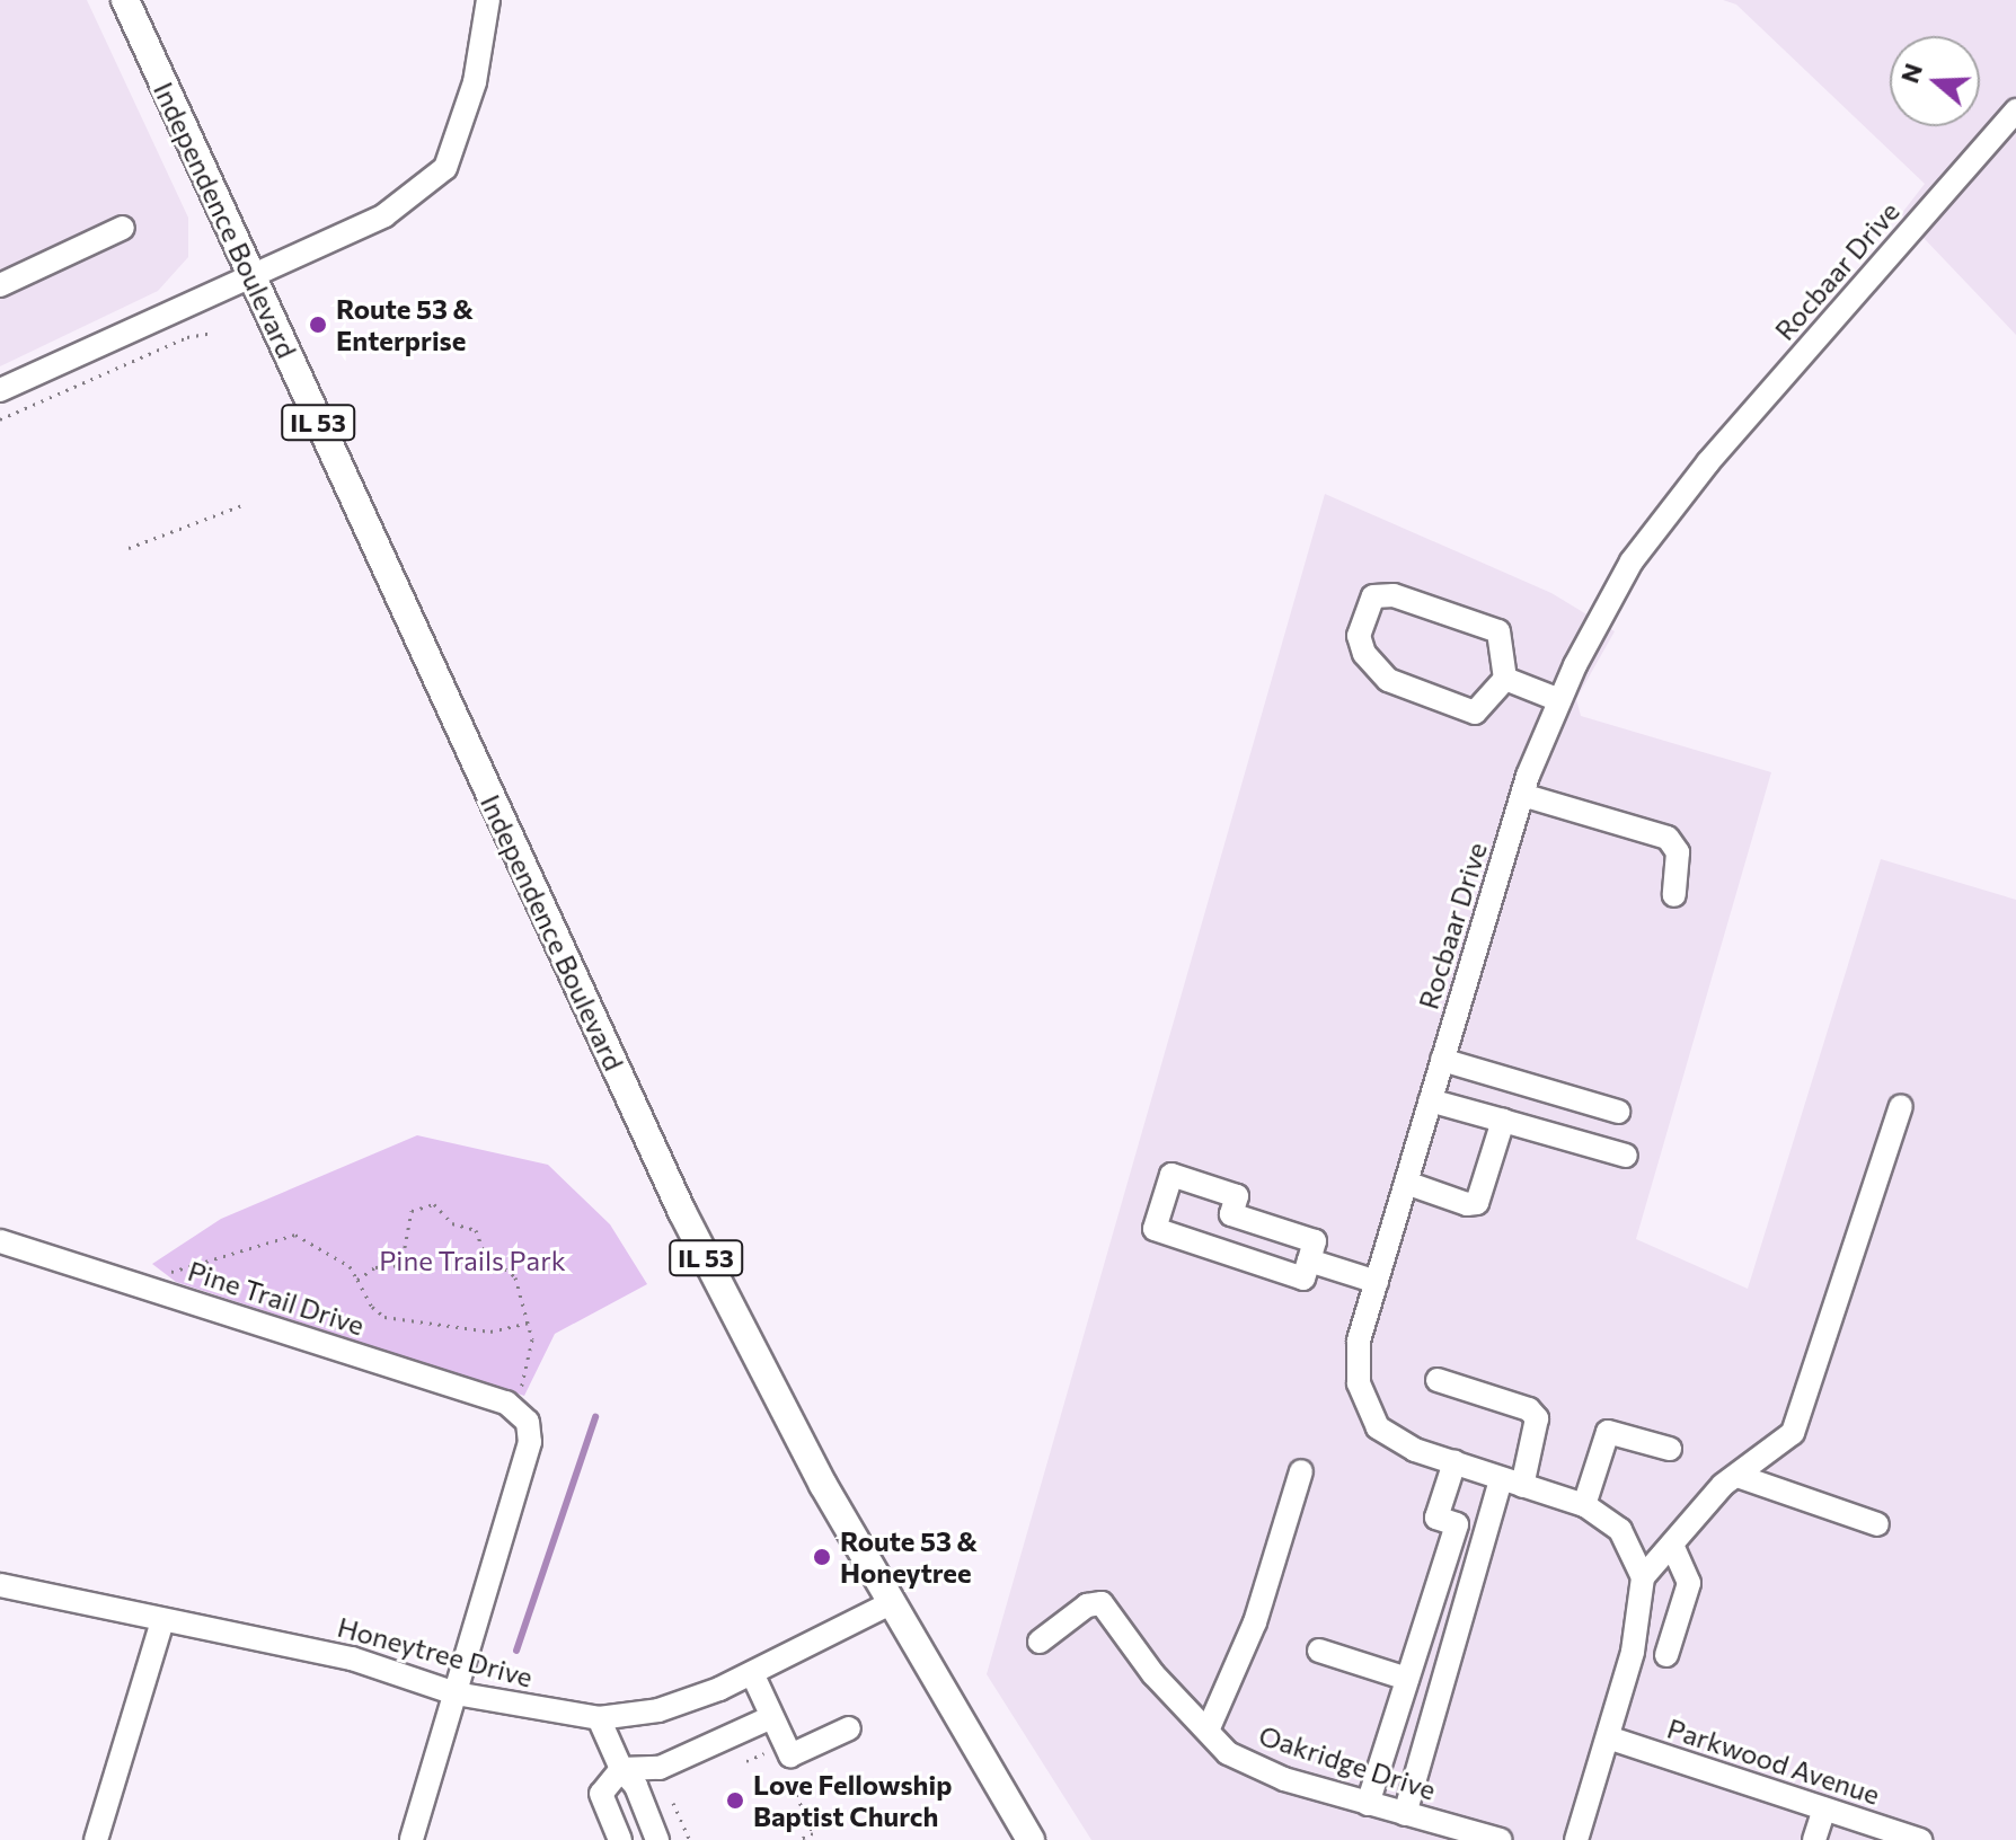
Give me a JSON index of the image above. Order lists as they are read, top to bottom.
{
  "streets": {
    "main road": ["Independence Boulevard", "IL 53"],
    "street": [
      "Rocbaar Drive",
      "Pine Trail Drive",
      "Honeytree Drive",
      "Parkwood Avenue",
      "Oakridge Drive"
    ]
  },
  "crossings": [
    ["Independence Boulevard", "Honeytree Drive"],
    ["Pine Trail Drive", "Honeytree Drive"]
  ],
  "parks": ["Pine Trails Park"],
  "places": ["Route 53 & Enterprise", "Route 53 & Honeytree", "Love Fellowship Baptist Church"],
  "north": "left"
}
